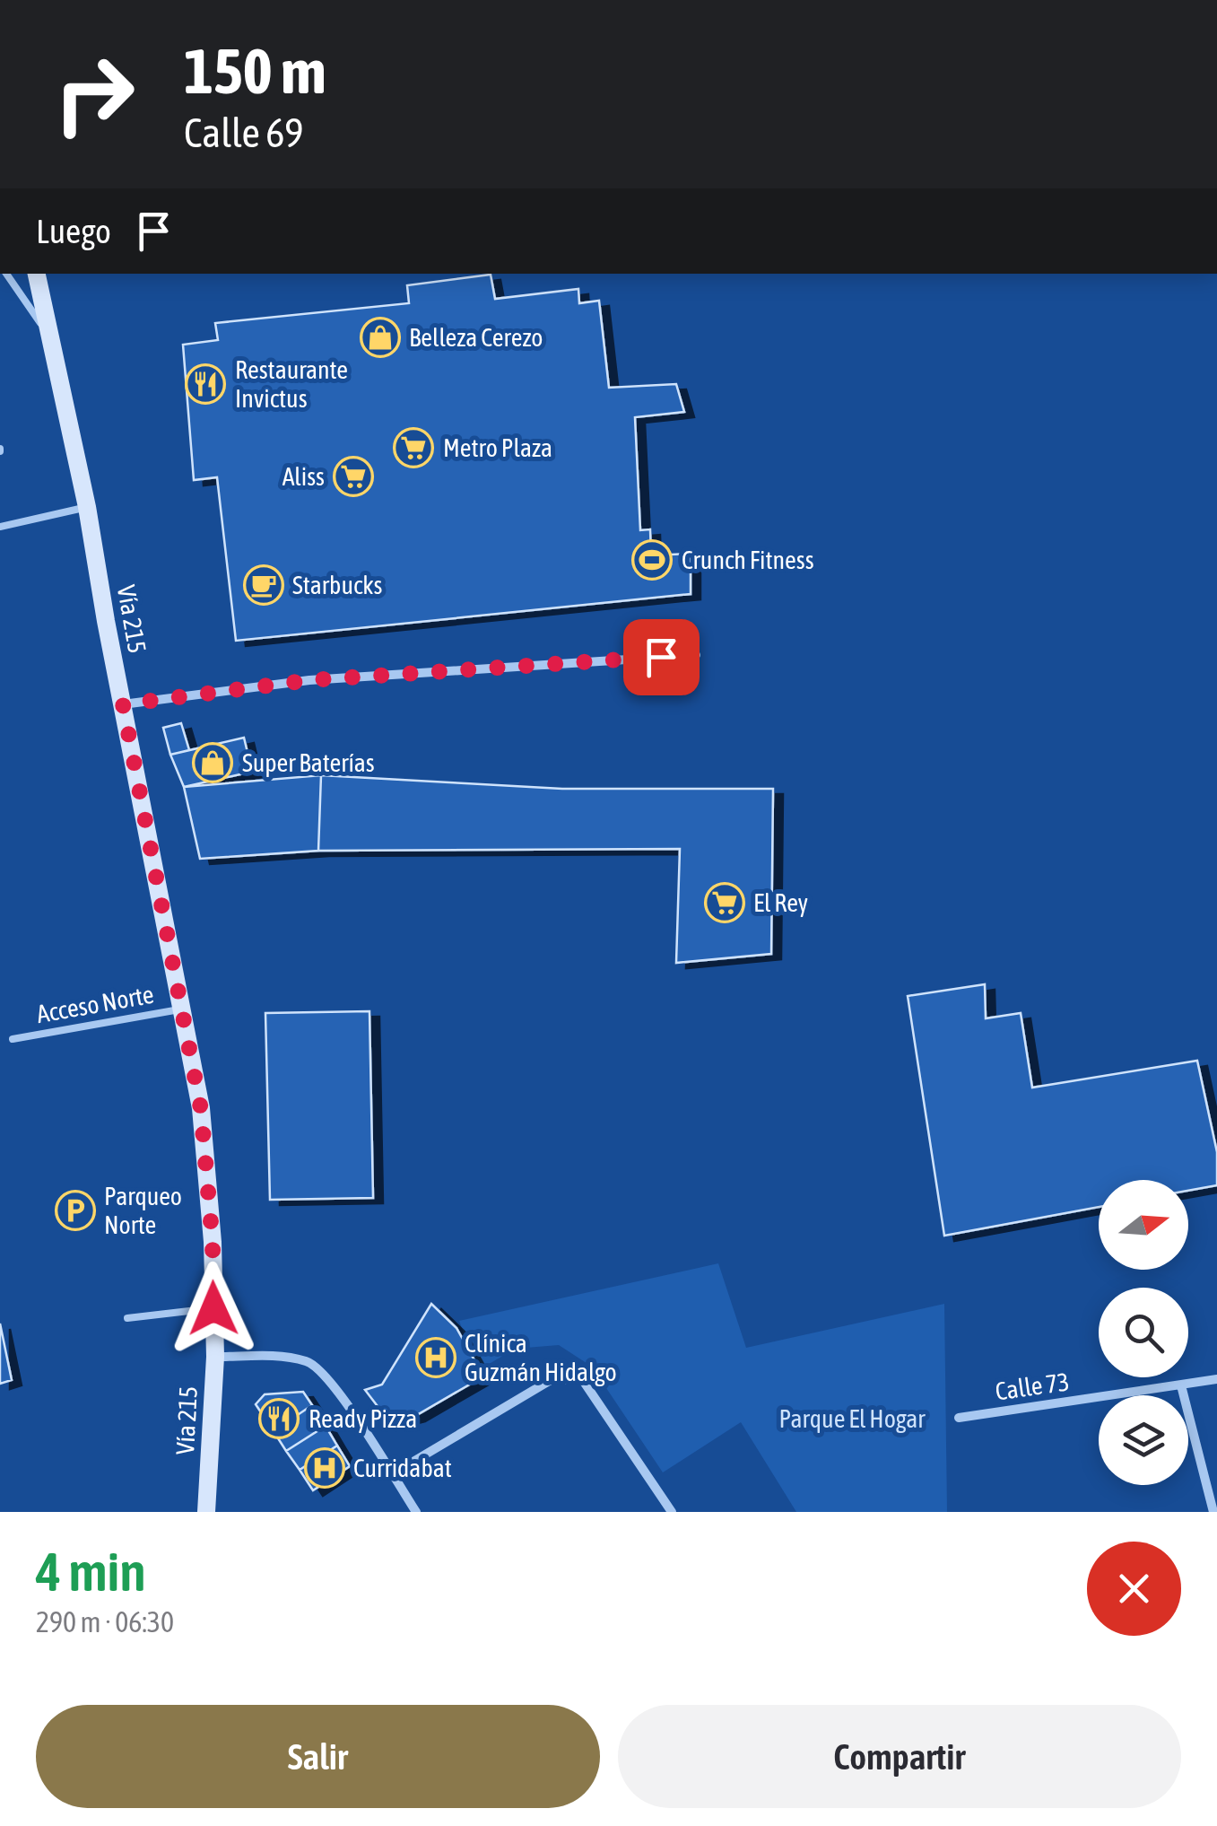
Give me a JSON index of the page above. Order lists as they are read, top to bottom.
{
  "streets": {
    "main road": ["Vía 215"],
    "street": ["Calle 73"],
    "lane": ["Acceso Norte"]
  },
  "crossings": [
    ["Vía 215", "Acceso Norte"]
  ],
  "parks": ["Parque El Hogar"],
  "places": {
    "shop": ["Belleza Cerezo", "Super Baterías"],
    "restaurant": ["Restaurante Invictus", "Ready Pizza"],
    "supermarket": ["Metro Plaza", "Aliss", "El Rey"],
    "sports": ["Crunch Fitness"],
    "cafe": ["Starbucks"],
    "parking": ["Parqueo Norte"],
    "hospital": ["Clínica Guzmán Hidalgo", "Curridabat"]
  },
  "north": "right",
  "page": {
    "turn": ["150 m", "Calle 69"],
    "then": "Luego",
    "heading": ["4 min", "290 m · 06:30"],
    "buttons": ["Salir", "Compartir"]
  }
}
